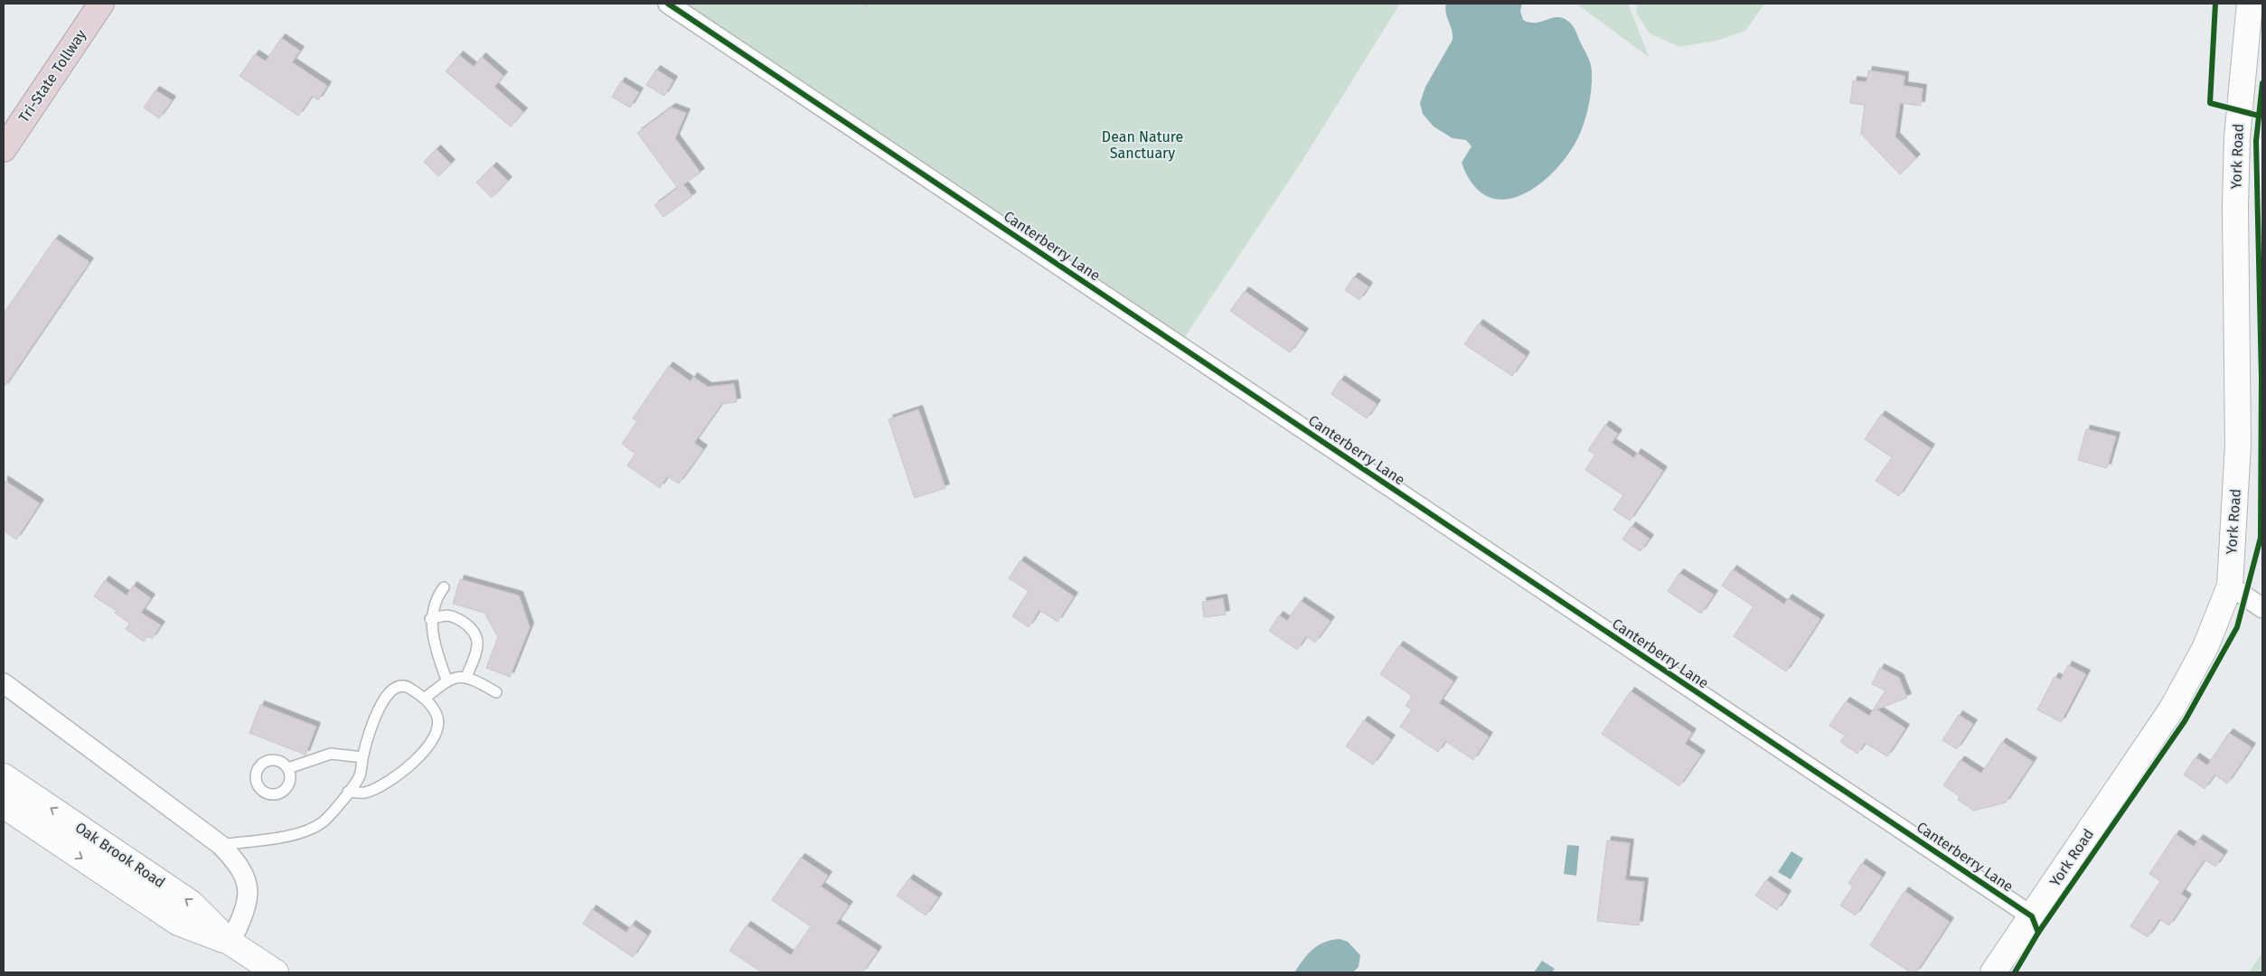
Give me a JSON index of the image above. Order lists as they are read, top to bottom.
{
  "streets": {
    "highway": ["Tri-State Tollway"],
    "main road": ["York Road", "Oak Brook Road"],
    "street": ["Canterberry Lane"]
  },
  "crossings": [
    ["York Road", "Canterberry Lane"]
  ],
  "parks": ["Dean Nature Sanctuary"]
}
